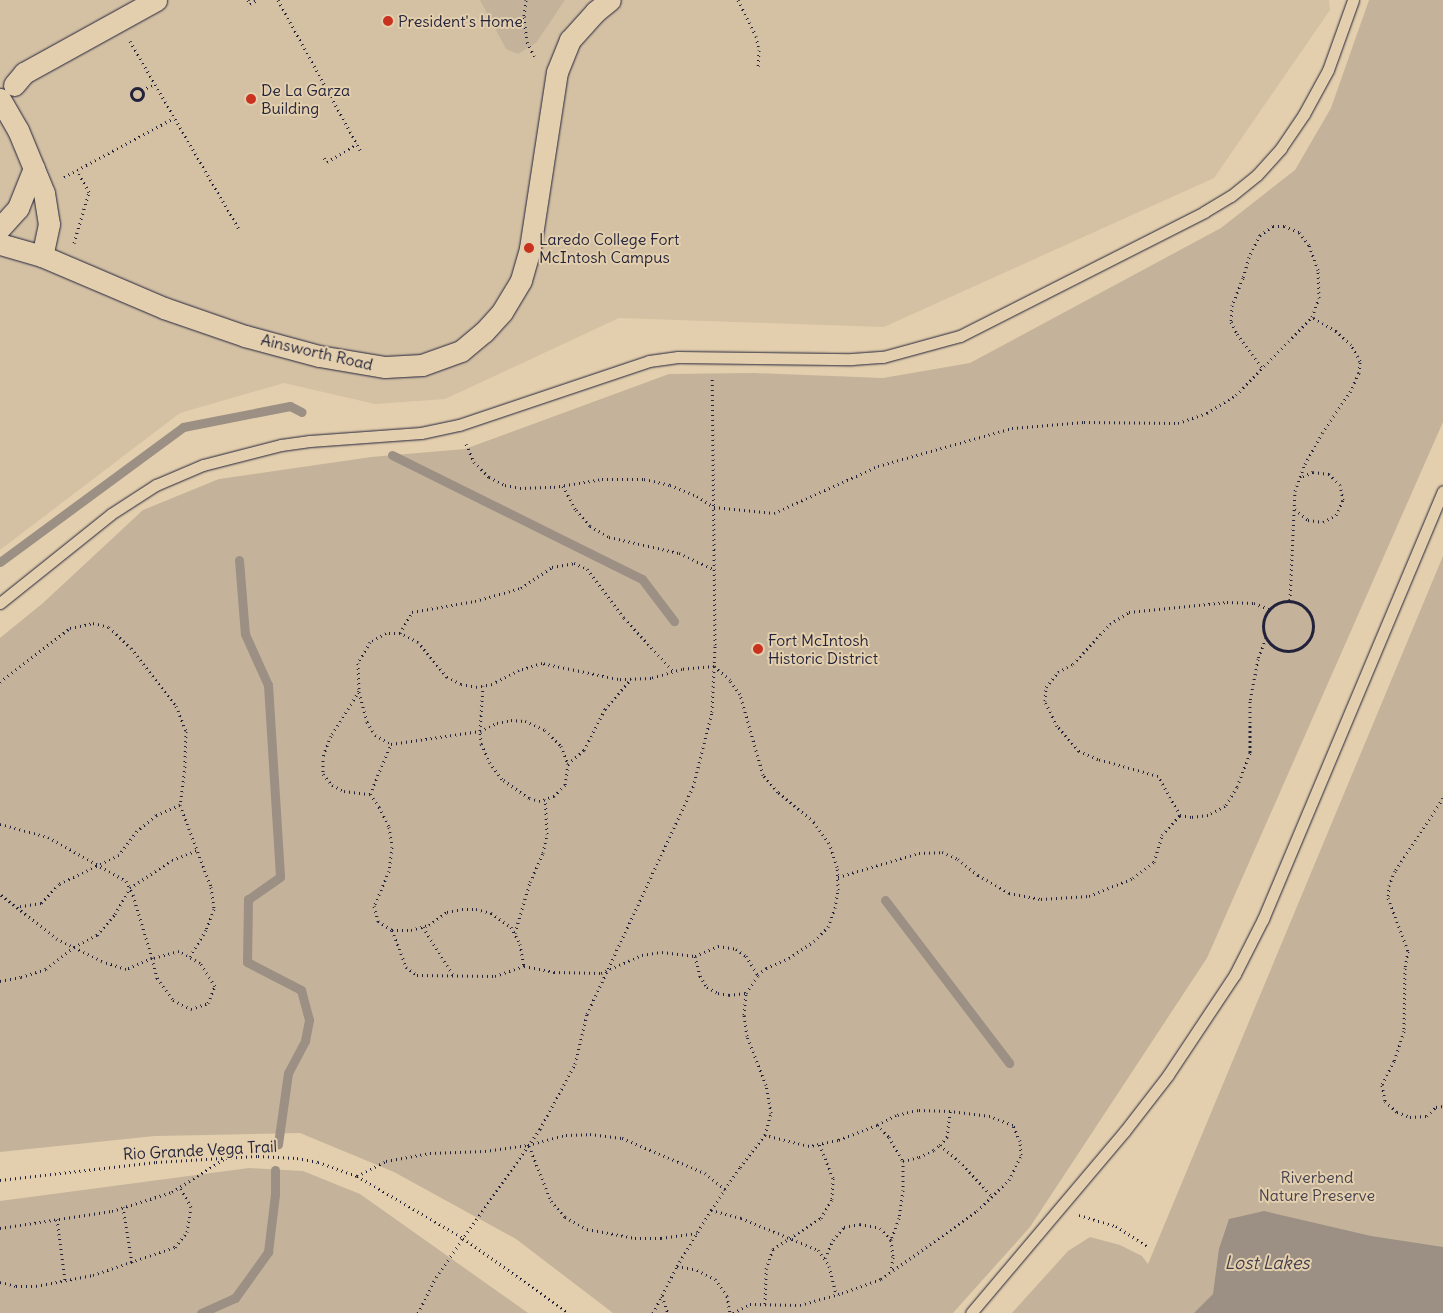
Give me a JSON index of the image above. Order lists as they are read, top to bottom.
{
  "streets": {
    "street": ["Ainsworth Road"],
    "path": ["Rio Grande Vega Trail"]
  },
  "water": ["Lost Lakes"],
  "parks": ["Riverbend Nature Preserve"],
  "places": [
    "President's Home",
    "De La Garza Building",
    "Laredo College Fort McIntosh Campus",
    "Fort McIntosh Historic District"
  ]
}
